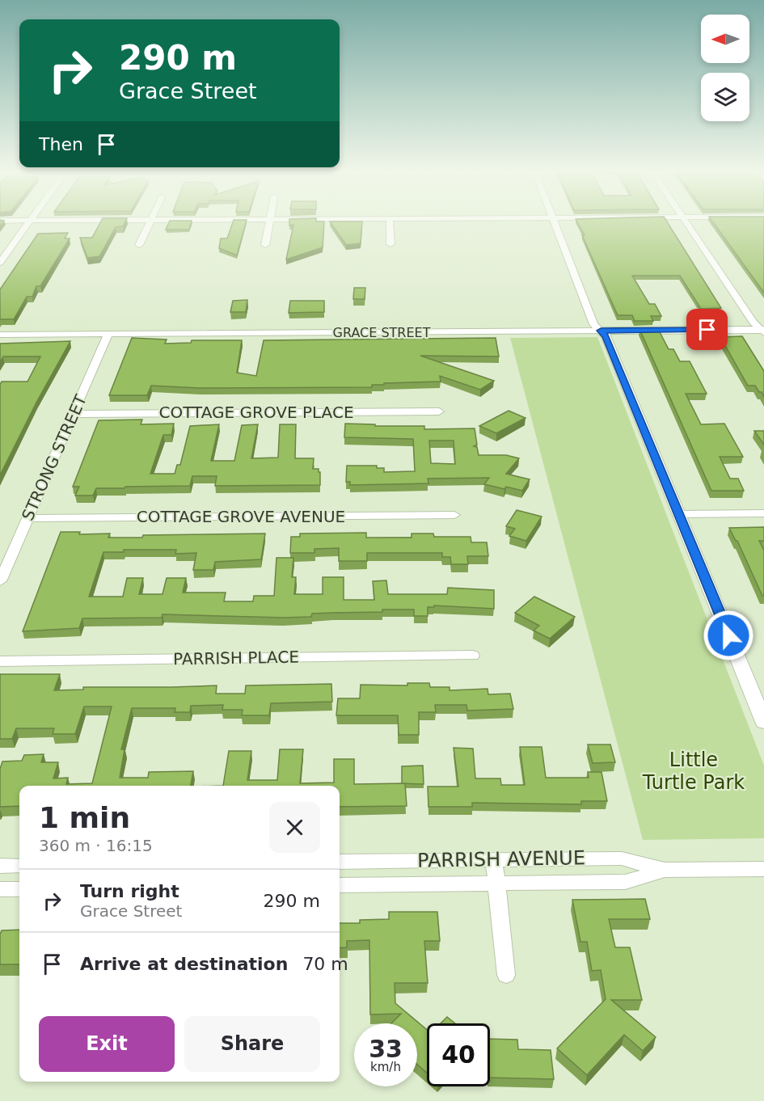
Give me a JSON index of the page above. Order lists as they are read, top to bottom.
{
  "streets": {
    "street": [
      "GRACE STREET",
      "COTTAGE GROVE PLACE",
      "STRONG STREET",
      "COTTAGE GROVE AVENUE",
      "PARRISH PLACE",
      "PARRISH AVENUE"
    ]
  },
  "crossings": [
    ["GRACE STREET", "STRONG STREET"],
    ["COTTAGE GROVE PLACE", "STRONG STREET"],
    ["STRONG STREET", "COTTAGE GROVE AVENUE"]
  ],
  "parks": ["Little Turtle Park"],
  "north": "left",
  "page": {
    "turn": ["290 m", "Grace Street"],
    "then": "Then",
    "heading": ["1 min", "360 m · 16:15"],
    "list": [
      {
        "name": "Turn right",
        "note": "Grace Street",
        "value": "290 m"
      },
      {
        "name": "Arrive at destination",
        "value": "70 m"
      }
    ],
    "buttons": ["Exit", "Share"],
    "speed": "33 km/h",
    "limit": "40"
  }
}
